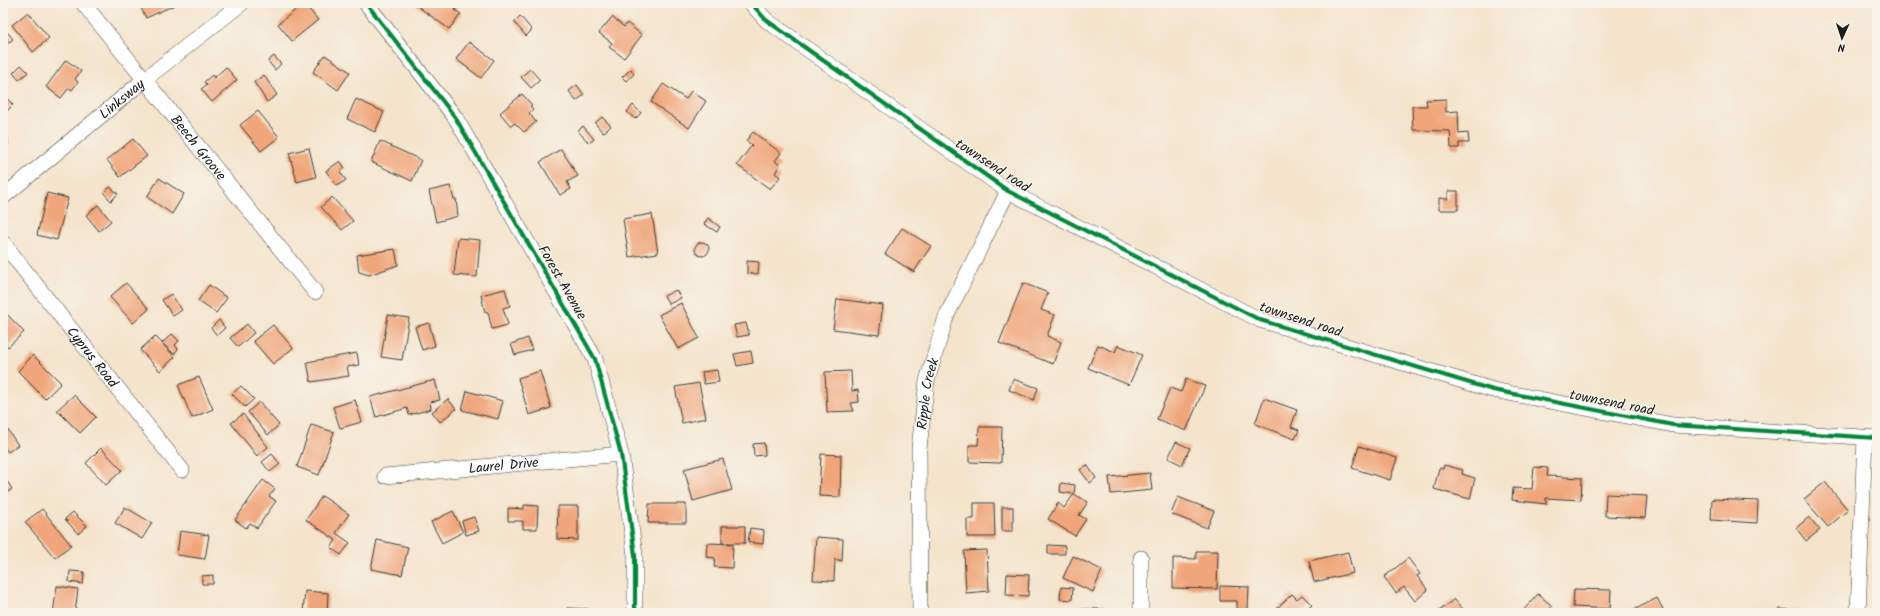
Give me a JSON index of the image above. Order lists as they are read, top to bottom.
{
  "streets": {
    "street": [
      "Linksway",
      "Beech Groove",
      "townsend road",
      "Forest Avenue",
      "Cyprus Road",
      "Ripple Creek",
      "Laurel Drive"
    ]
  },
  "crossings": [
    ["Linksway", "Beech Groove"],
    ["townsend road", "Ripple Creek"],
    ["Forest Avenue", "Laurel Drive"]
  ],
  "north": "bottom"
}
